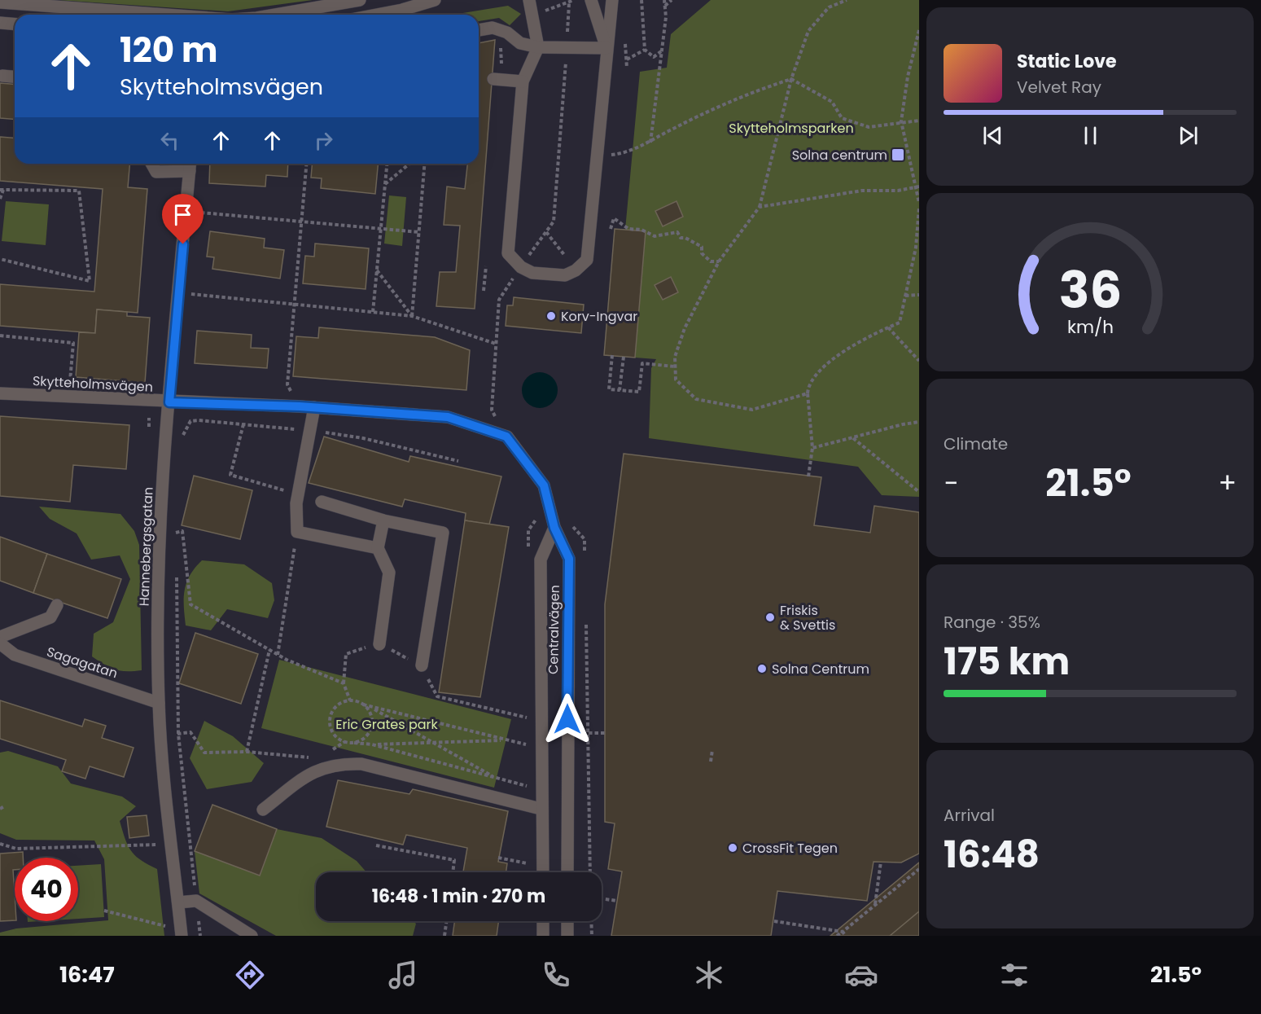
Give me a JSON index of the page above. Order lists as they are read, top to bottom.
{
  "streets": {
    "street": [
      "Skytteholmsvägen",
      "Hannebergsgatan",
      "Centralvägen",
      "Sagagatan"
    ]
  },
  "crossings": [
    ["Skytteholmsvägen", "Hannebergsgatan"],
    ["Skytteholmsvägen", "Centralvägen"],
    ["Hannebergsgatan", "Sagagatan"]
  ],
  "parks": ["Skytteholmsparken", "Eric Grates park"],
  "places": {
    "transit": ["Solna centrum"],
    "other": [
      "Korv-Ingvar",
      "Friskis & Svettis",
      "Solna Centrum",
      "CrossFit Tegen"
    ]
  },
  "page": {
    "turn": ["120 m", "Skytteholmsvägen"],
    "song": ["Static Love", "Velvet Ray"],
    "tile": [
      "Climate",
      ["Range · 35%", "175 km"],
      ["Arrival", "16:48"]
    ],
    "heat": ["−", "21.5°", "+"],
    "limit": "40",
    "trip": "16:48 · 1 min · 270 m",
    "tabs": ["16:47", "21.5°"],
    "gauge": ["36", "km/h"]
  }
}
